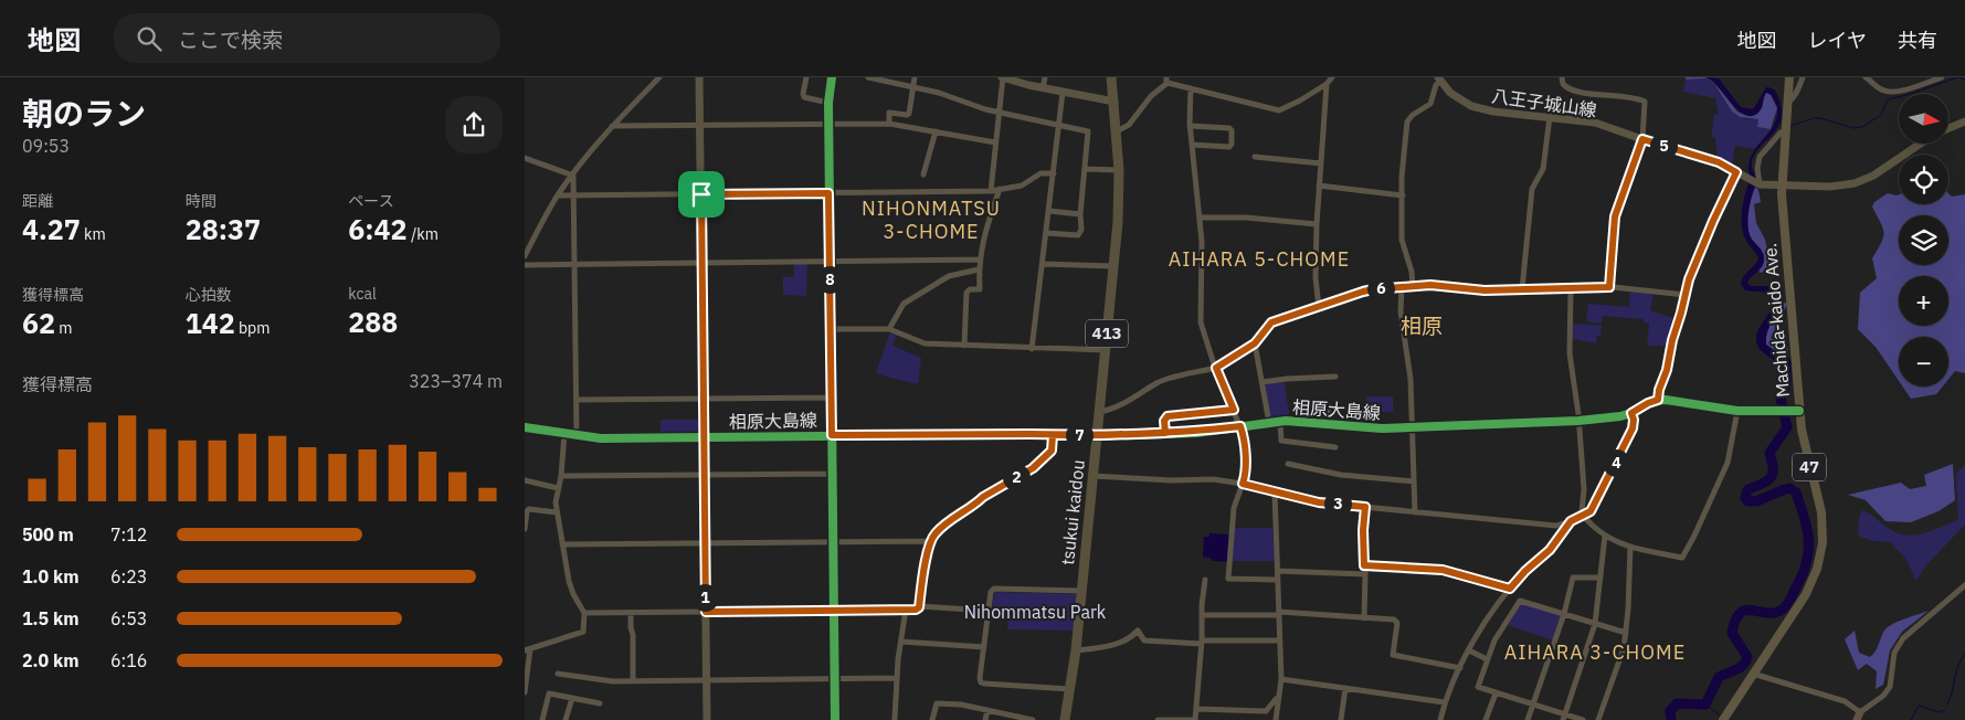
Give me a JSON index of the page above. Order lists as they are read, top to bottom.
{
  "streets": {
    "highway": ["413", "tsukui kaidou"],
    "main road": ["Machida-kaido Ave.", "47"],
    "street": ["八王子城山線", "相原大島線"]
  },
  "crossings": [
    ["Machida-kaido Ave.", "47"],
    ["相原大島線", "tsukui kaidou"]
  ],
  "districts": [
    "NIHONMATSU 3-CHOME",
    "AIHARA 5-CHOME",
    "相原",
    "AIHARA 3-CHOME"
  ],
  "parks": ["Nihommatsu Park"],
  "north": "right",
  "page": {
    "header": "地図",
    "search": "ここで検索",
    "nav": ["地図", "レイヤ", "共有"],
    "heading": ["朝のラン", "09:53"],
    "map_buttons": ["+", "−"],
    "pins": [
      "5",
      "8",
      "6",
      "7",
      "4",
      "2",
      "3",
      "1"
    ],
    "stats": [
      ["距離", "4.27 km"],
      ["時間", "28:37"],
      ["ペース", "6:42 /km"],
      ["獲得標高", "62 m"],
      ["心拍数", "142 bpm"],
      ["kcal", "288"]
    ],
    "chart": ["獲得標高", "323–374 m"],
    "list": [
      {
        "name": "500 m",
        "note": "7:12"
      },
      {
        "name": "1.0 km",
        "note": "6:23"
      },
      {
        "name": "1.5 km",
        "note": "6:53"
      },
      {
        "name": "2.0 km",
        "note": "6:16"
      }
    ]
  }
}
